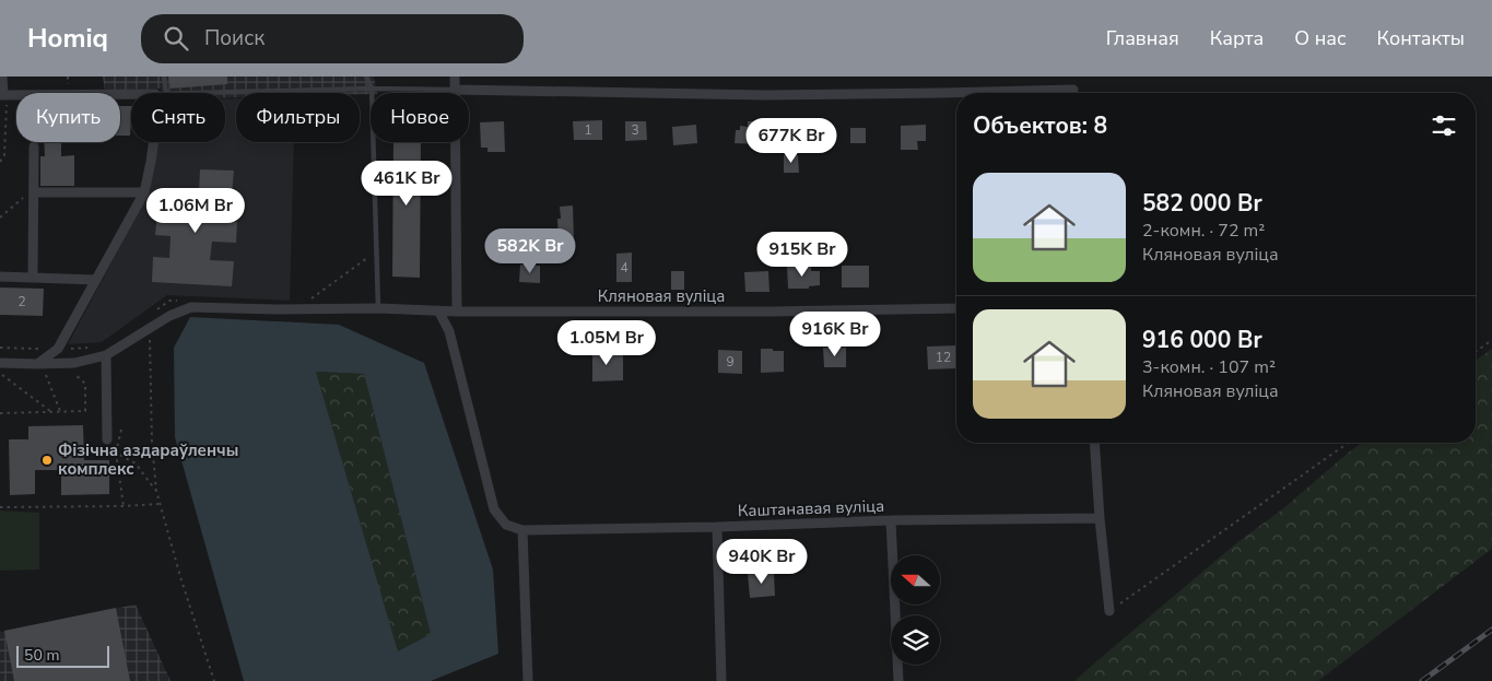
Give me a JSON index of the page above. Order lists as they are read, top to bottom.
{
  "streets": {
    "street": ["Кляновая вуліца", "Каштанавая вуліца"]
  },
  "places": ["Фізічна аздараўленчы комплекс"],
  "house_numbers": [
    "1",
    "3",
    "4",
    "2",
    "12",
    "9"
  ],
  "scale_bar": "50 m",
  "north": "left",
  "page": {
    "header": "Homiq",
    "search": "Поиск",
    "nav": [
      "Главная",
      "Карта",
      "О нас",
      "Контакты"
    ],
    "chip": [
      "Купить",
      "Снять",
      "Фильтры",
      "Новое"
    ],
    "heading": "Объектов: 8",
    "price": [
      "677K Br",
      "461K Br",
      "1.06M Br",
      "582K Br",
      "915K Br",
      "916K Br",
      "1.05M Br",
      "940K Br"
    ],
    "list": [
      {
        "name": "582 000 Br",
        "note": "2-комн. · 72 m² · Кляновая вуліца"
      },
      {
        "name": "916 000 Br",
        "note": "3-комн. · 107 m² · Кляновая вуліца"
      }
    ],
    "scale": "50 m"
  }
}
